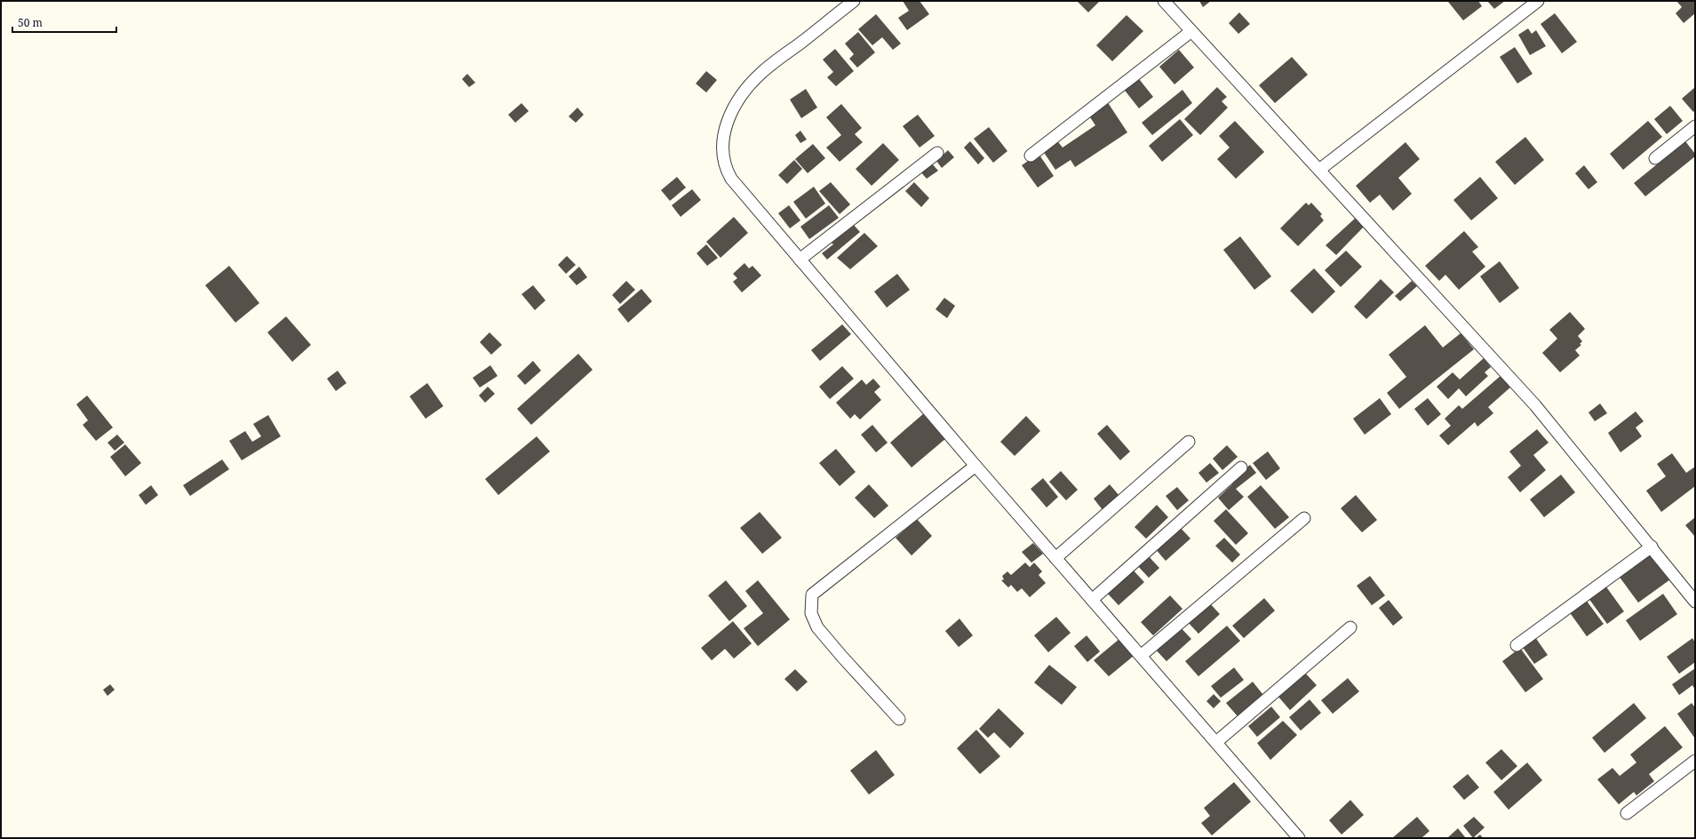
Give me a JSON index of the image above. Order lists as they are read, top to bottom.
{
  "scale_bar": "50 m"
}
